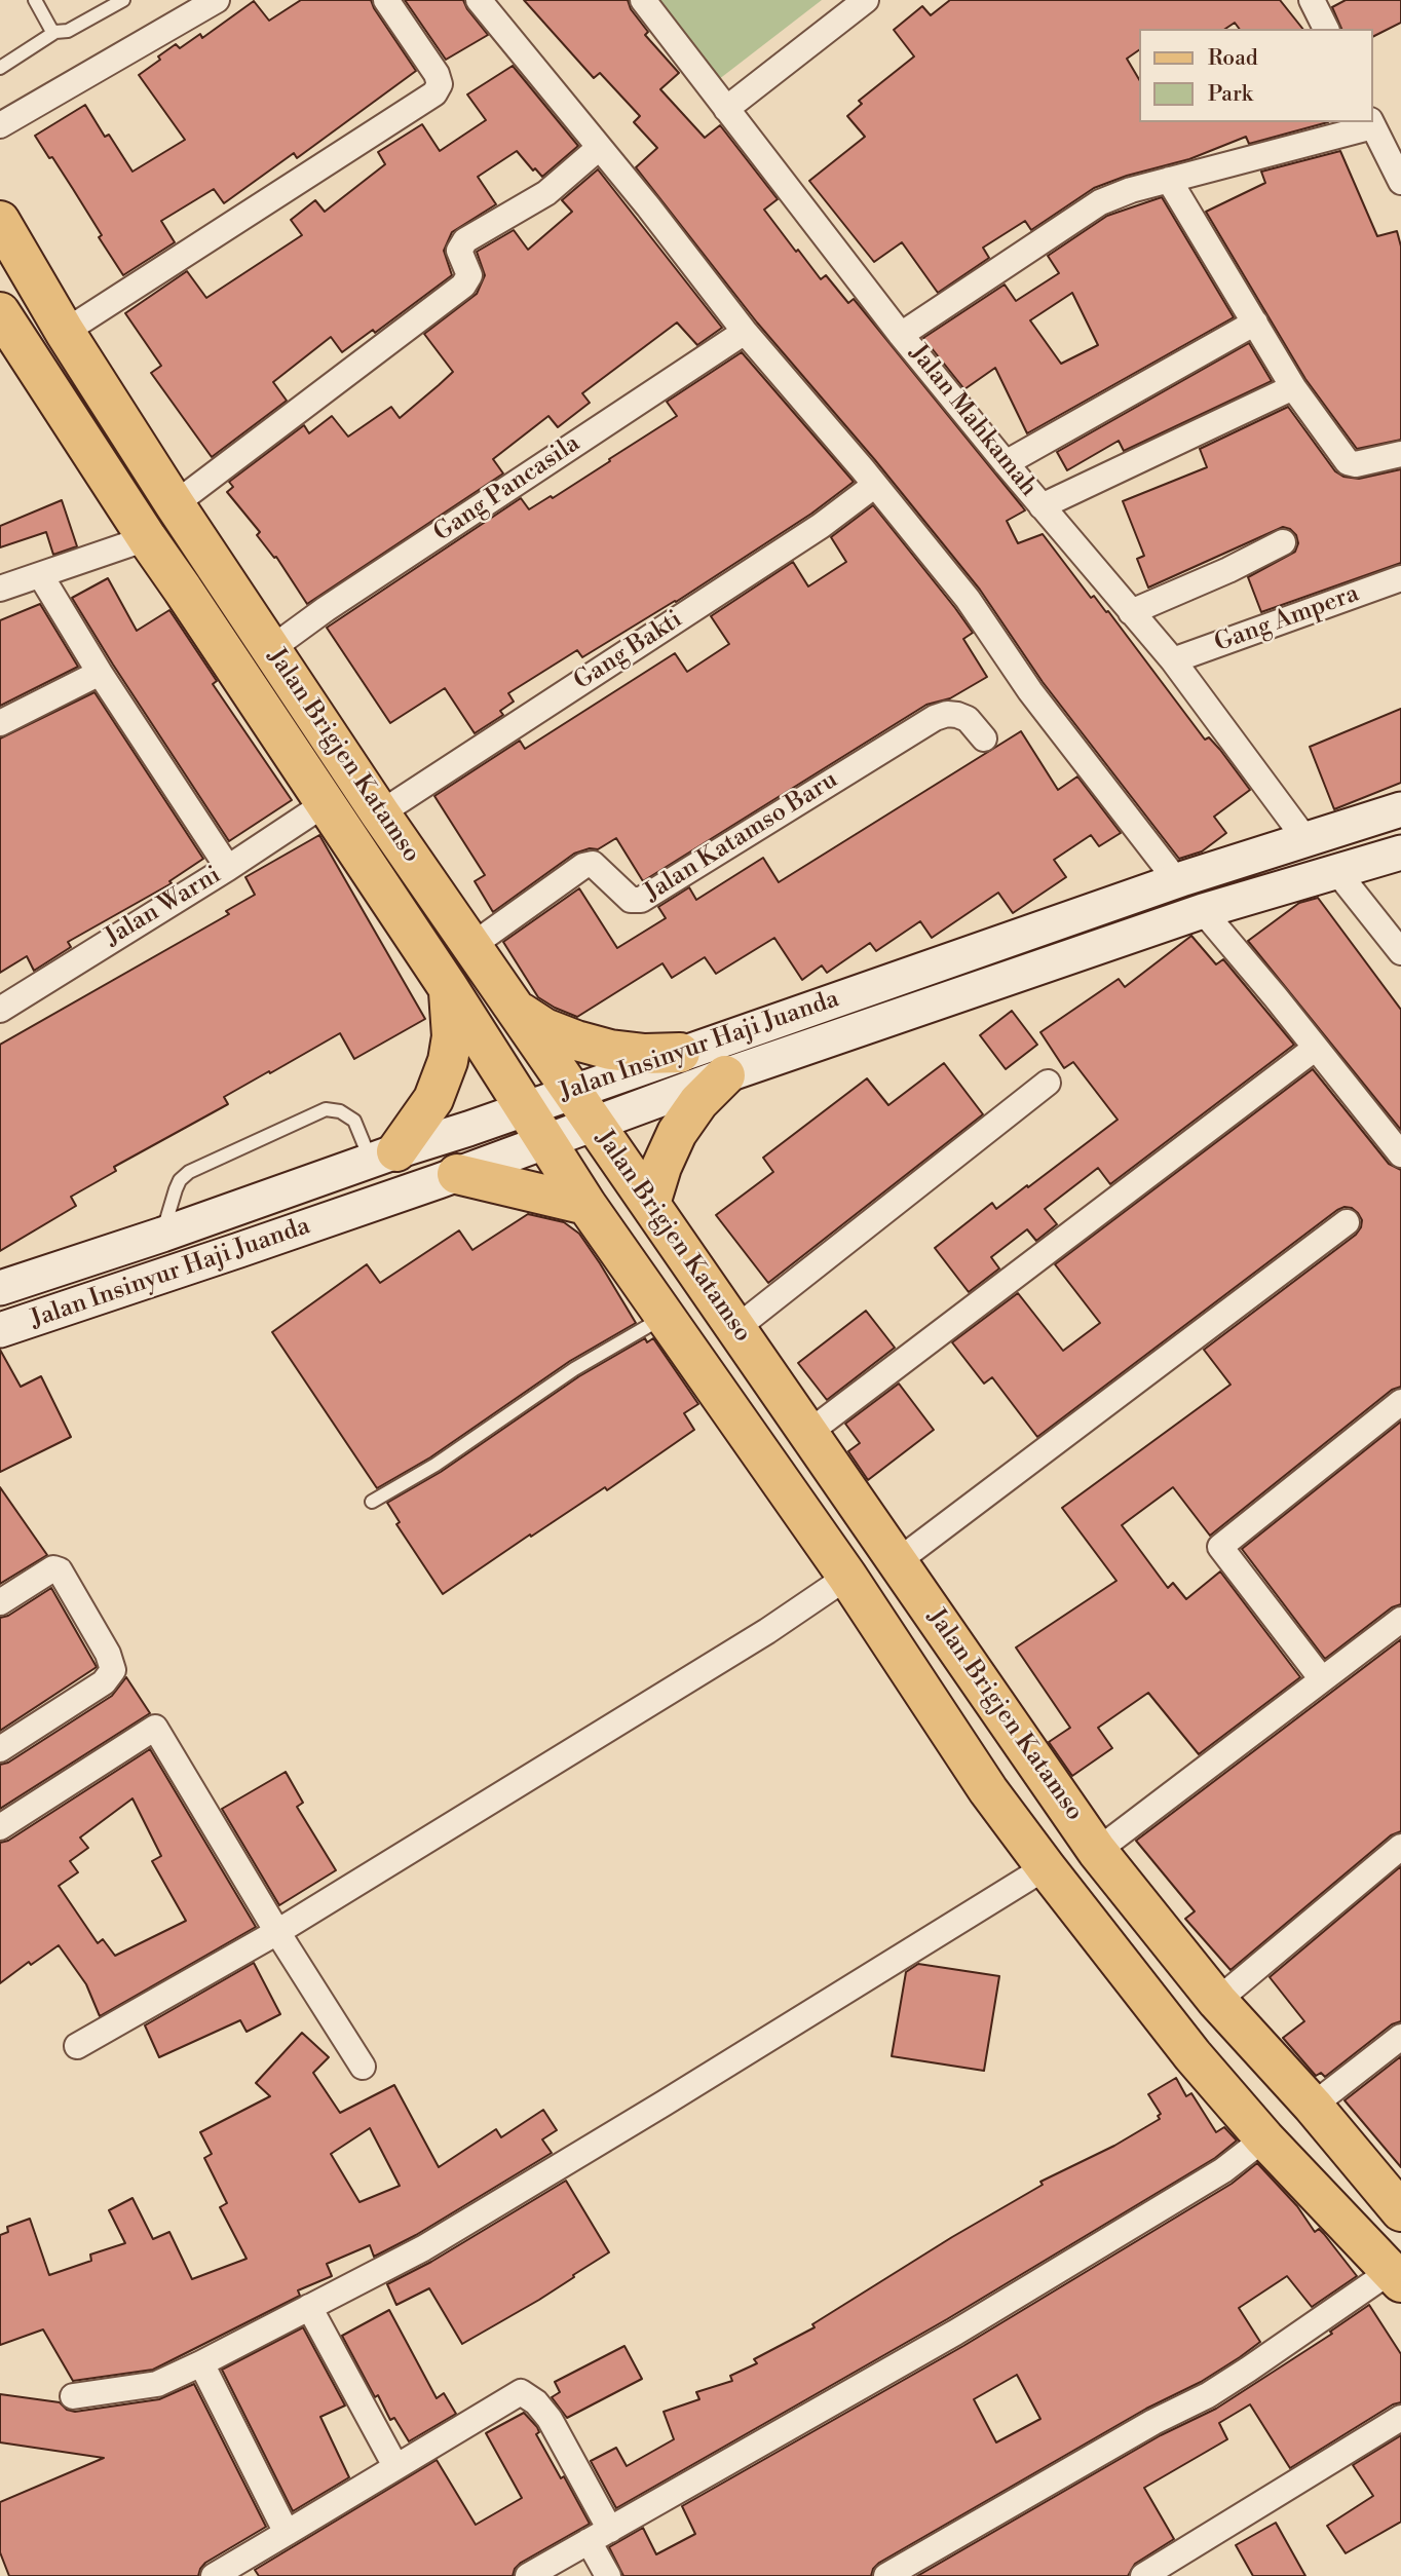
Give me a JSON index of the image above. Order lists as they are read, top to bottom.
{
  "streets": {
    "main road": ["Jalan Brigjen Katamso", "Jalan Insinyur Haji Juanda"],
    "street": [
      "Jalan Mahkamah",
      "Gang Pancasila",
      "Gang Ampera",
      "Gang Bakti",
      "Jalan Katamso Baru",
      "Jalan Warni"
    ]
  },
  "crossings": [
    ["Jalan Mahkamah", "Gang Ampera"],
    ["Jalan Mahkamah", "Jalan Insinyur Haji Juanda"],
    ["Gang Pancasila", "Jalan Brigjen Katamso"],
    ["Gang Bakti", "Jalan Brigjen Katamso"],
    ["Jalan Brigjen Katamso", "Jalan Katamso Baru"],
    ["Jalan Brigjen Katamso", "Jalan Warni"],
    ["Jalan Brigjen Katamso", "Jalan Insinyur Haji Juanda"]
  ],
  "legend": ["Road", "Park"]
}
